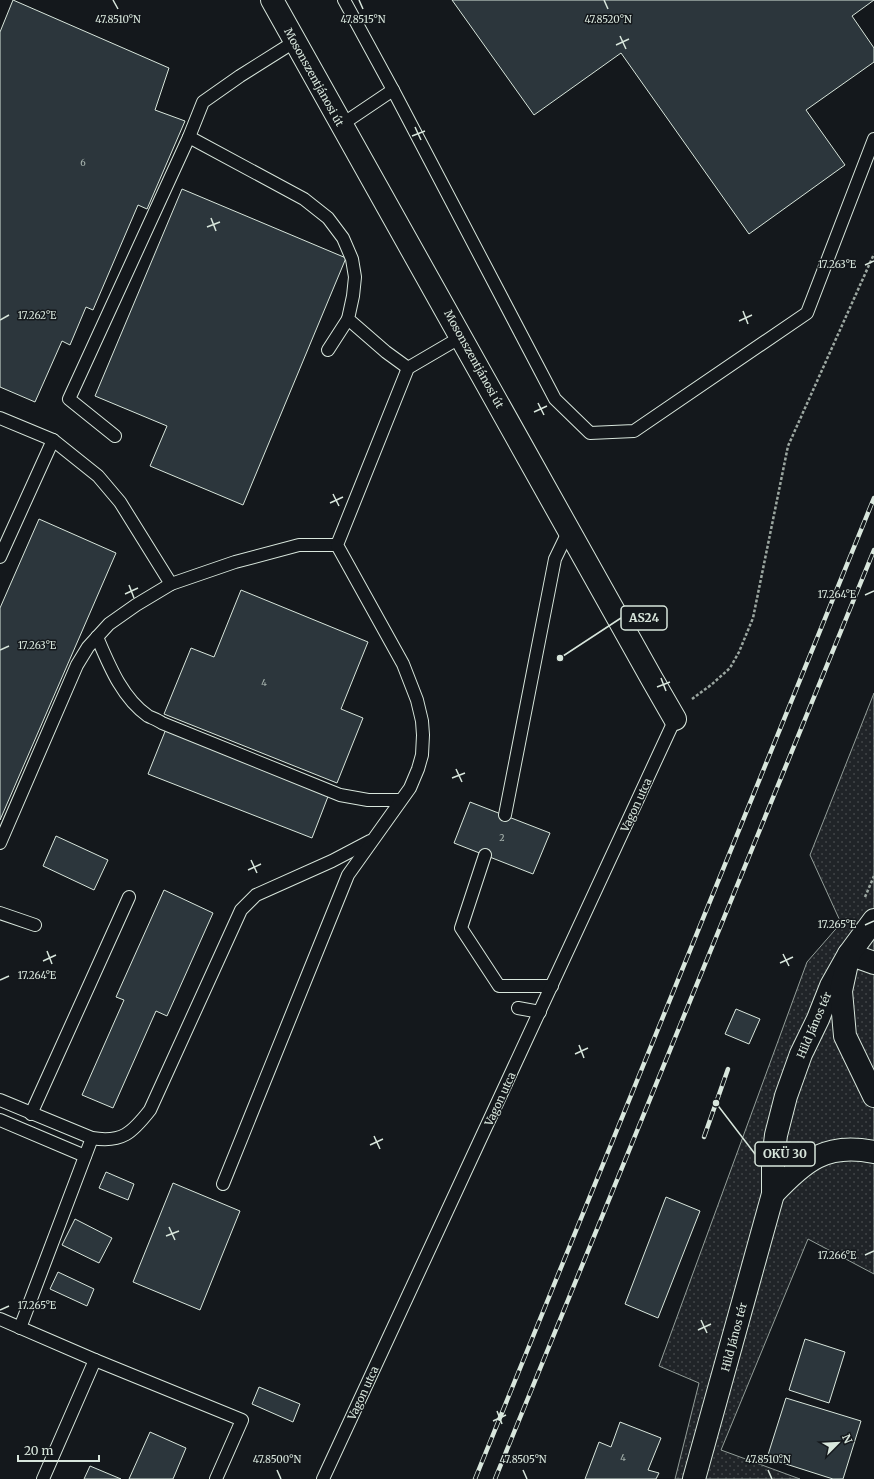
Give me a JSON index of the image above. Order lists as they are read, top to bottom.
{
  "streets": {
    "street": ["Mosonszentjánosi út", "Hild János tér"],
    "lane": ["Vagon utca"]
  },
  "crossings": [
    ["Mosonszentjánosi út", "Vagon utca"]
  ],
  "places": ["AS24", "OKÜ 30"],
  "house_numbers": [
    "6",
    "4",
    "2",
    "4"
  ],
  "scale_bar": "20 m",
  "north": "top right",
  "coordinates": [
    "47.8510°N",
    "47.8515°N",
    "47.8520°N",
    "17.263°E",
    "17.262°E",
    "17.264°E",
    "17.265°E",
    "17.266°E",
    "47.8500°N",
    "47.8505°N"
  ]
}
